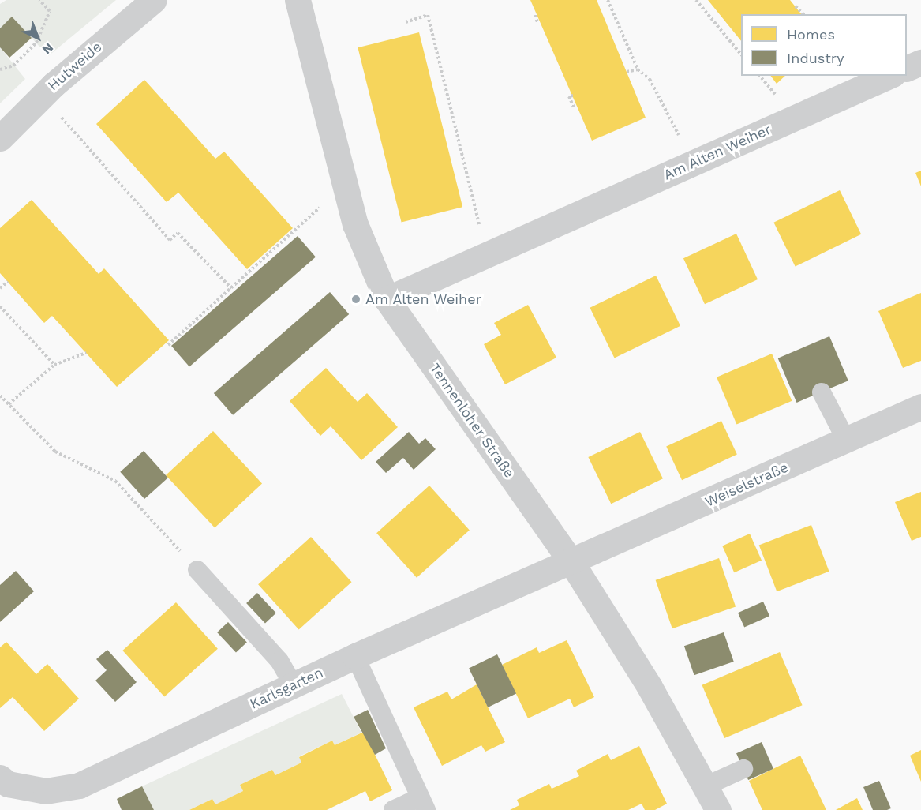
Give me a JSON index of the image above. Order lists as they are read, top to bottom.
{
  "streets": {
    "street": [
      "Hutweide",
      "Am Alten Weiher",
      "Tennenloher Straße",
      "Weiselstraße",
      "Karlsgarten"
    ]
  },
  "crossings": [
    ["Am Alten Weiher", "Tennenloher Straße"],
    ["Tennenloher Straße", "Weiselstraße"],
    ["Tennenloher Straße", "Karlsgarten"],
    ["Weiselstraße", "Karlsgarten"]
  ],
  "places": ["Am Alten Weiher"],
  "legend": ["Homes", "Industry"],
  "north": "bottom right"
}
